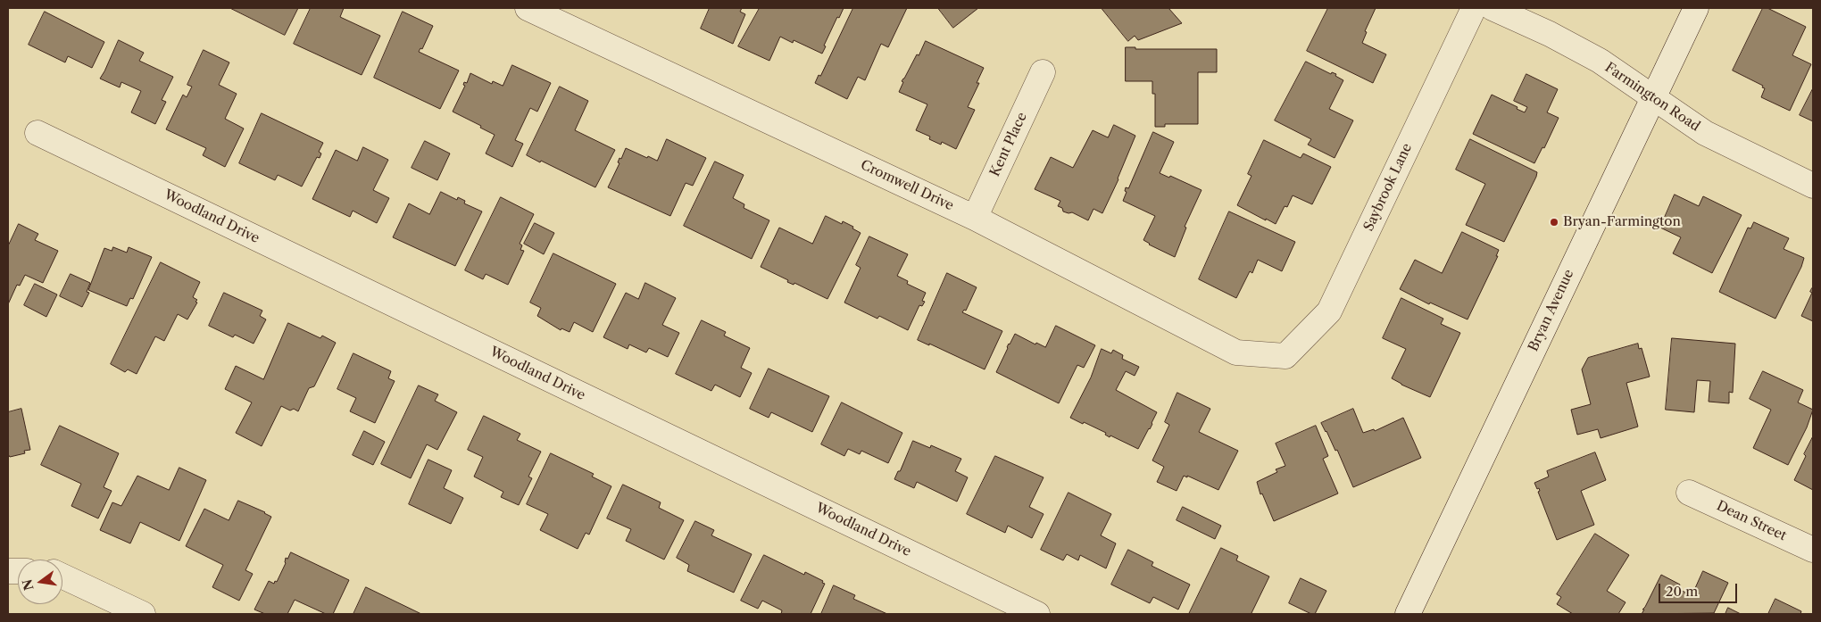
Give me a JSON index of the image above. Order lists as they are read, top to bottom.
{
  "streets": {
    "street": [
      "Farmington Road",
      "Kent Place",
      "Cromwell Drive",
      "Saybrook Lane",
      "Woodland Drive",
      "Bryan Avenue",
      "Dean Street"
    ]
  },
  "crossings": [
    ["Farmington Road", "Bryan Avenue"],
    ["Kent Place", "Cromwell Drive"],
    ["Cromwell Drive", "Saybrook Lane"]
  ],
  "places": ["Bryan-Farmington"],
  "scale_bar": "20 m",
  "north": "left"
}
